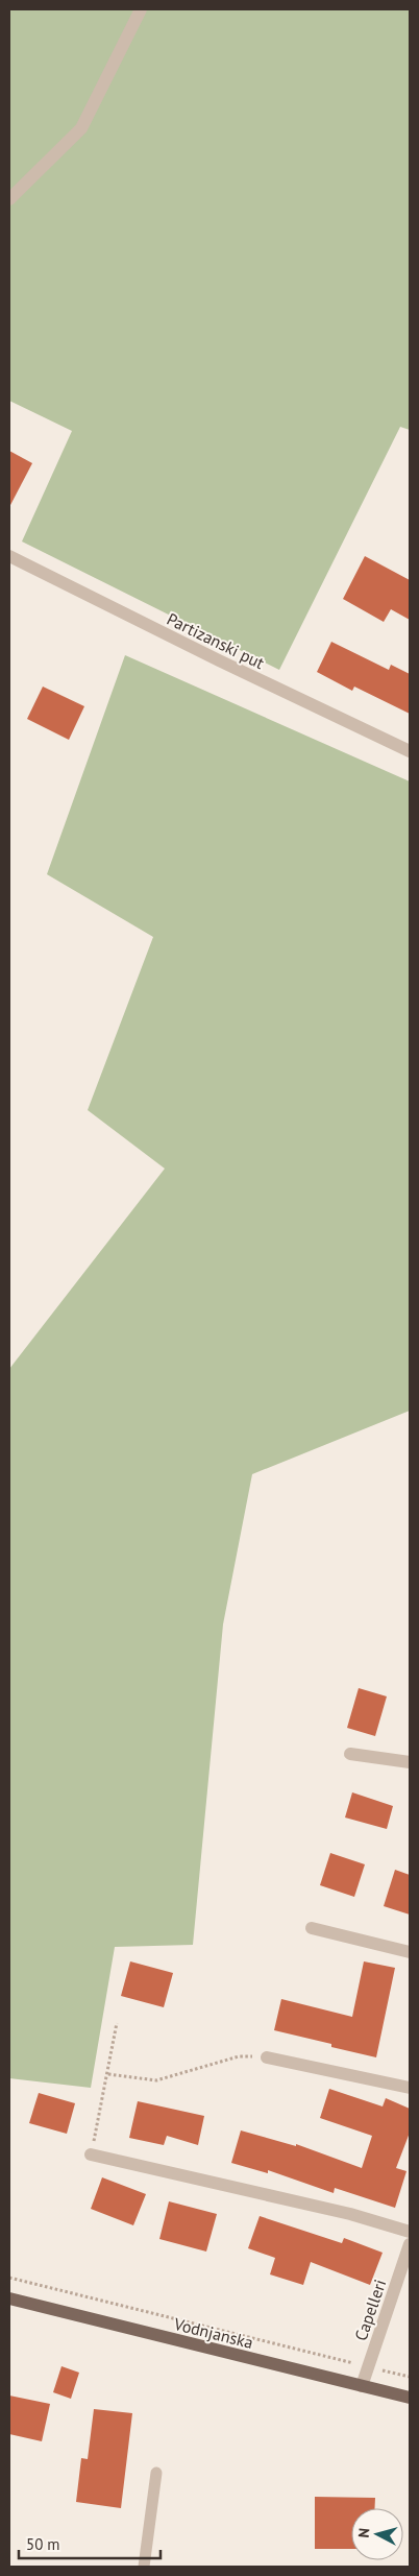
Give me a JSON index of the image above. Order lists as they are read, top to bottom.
{
  "streets": {
    "main road": ["Vodnjanska"],
    "street": ["Partizanski put", "Capelleri"]
  },
  "crossings": [
    ["Capelleri", "Vodnjanska"]
  ],
  "scale_bar": "50 m",
  "north": "left"
}
